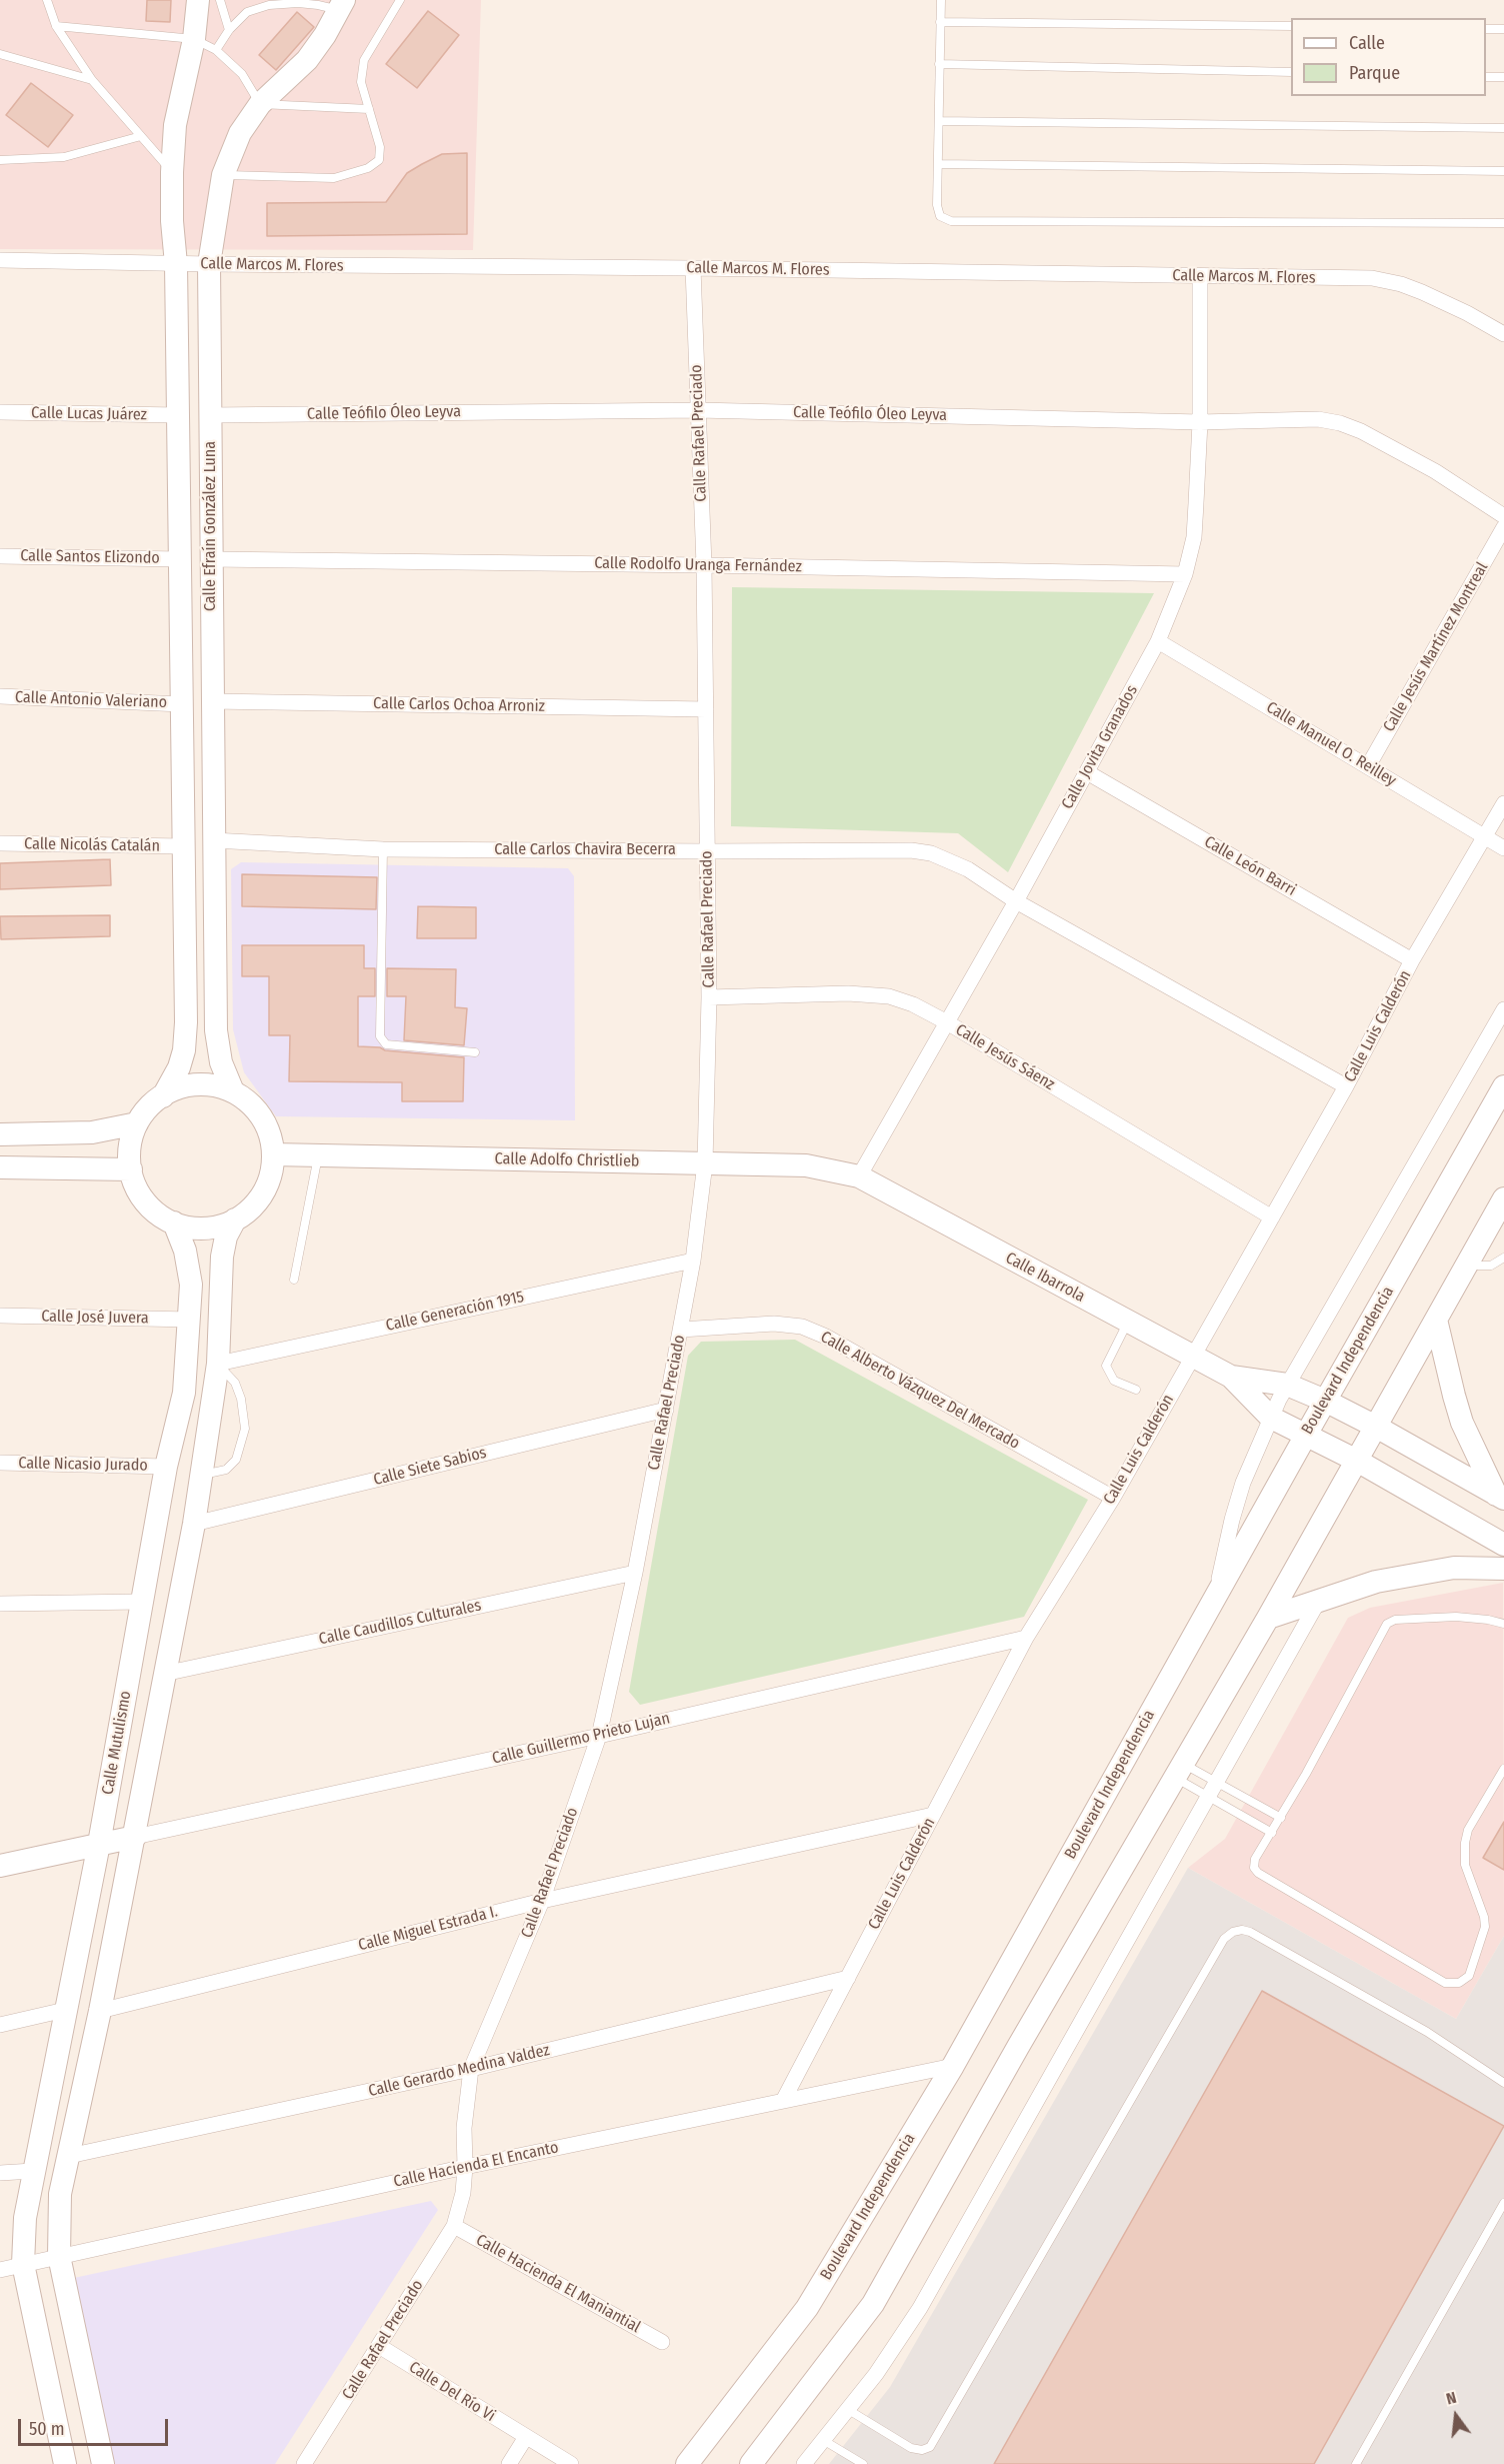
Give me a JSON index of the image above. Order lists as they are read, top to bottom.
{
  "streets": {
    "main road": [
      "Calle Efraín González Luna",
      "Calle Adolfo Christlieb",
      "Calle Ibarrola",
      "Boulevard Independencia",
      "Calle Mutulismo"
    ],
    "street": [
      "Calle Marcos M. Flores",
      "Calle Teófilo Óleo Leyva",
      "Calle Lucas Juárez",
      "Calle Rafael Preciado",
      "Calle Santos Elizondo",
      "Calle Rodolfo Uranga Fernández",
      "Calle Jesús Martínez Montreal",
      "Calle Antonio Valeriano",
      "Calle Carlos Ochoa Arroniz",
      "Calle Manuel O. Reilley",
      "Calle Jovita Granados",
      "Calle Nicolás Catalán",
      "Calle Carlos Chavira Becerra",
      "Calle León Barri",
      "Calle Luis Calderón",
      "Calle Jesús Sáenz",
      "Calle Generación 1915",
      "Calle José Juvera",
      "Calle Alberto Vázquez Del Mercado",
      "Calle Nicasio Jurado",
      "Calle Siete Sabios",
      "Calle Caudillos Culturales",
      "Calle Guillermo Prieto Lujan",
      "Calle Miguel Estrada I.",
      "Calle Gerardo Medina Valdez",
      "Calle Hacienda El Encanto",
      "Calle Hacienda El Maniantial",
      "Calle Del Río Vi"
    ]
  },
  "crossings": [
    ["Calle Marcos M. Flores", "Calle Rafael Preciado"],
    ["Calle Marcos M. Flores", "Calle Efraín González Luna"],
    ["Calle Marcos M. Flores", "Calle Jovita Granados"],
    ["Calle Teófilo Óleo Leyva", "Calle Rafael Preciado"],
    ["Calle Teófilo Óleo Leyva", "Calle Efraín González Luna"],
    ["Calle Teófilo Óleo Leyva", "Calle Jovita Granados"],
    ["Calle Lucas Juárez", "Calle Efraín González Luna"],
    ["Calle Rafael Preciado", "Calle Rodolfo Uranga Fernández"],
    ["Calle Rafael Preciado", "Calle Carlos Ochoa Arroniz"],
    ["Calle Rafael Preciado", "Calle Carlos Chavira Becerra"],
    ["Calle Rafael Preciado", "Calle Jesús Sáenz"],
    ["Calle Rafael Preciado", "Calle Adolfo Christlieb"],
    ["Calle Rafael Preciado", "Calle Generación 1915"],
    ["Calle Rafael Preciado", "Calle Alberto Vázquez Del Mercado"],
    ["Calle Rafael Preciado", "Calle Siete Sabios"],
    ["Calle Rafael Preciado", "Calle Caudillos Culturales"],
    ["Calle Rafael Preciado", "Calle Guillermo Prieto Lujan"],
    ["Calle Rafael Preciado", "Calle Miguel Estrada I."],
    ["Calle Rafael Preciado", "Calle Gerardo Medina Valdez"],
    ["Calle Rafael Preciado", "Calle Hacienda El Encanto"],
    ["Calle Rafael Preciado", "Calle Hacienda El Maniantial"],
    ["Calle Rafael Preciado", "Calle Del Río Vi"],
    ["Calle Efraín González Luna", "Calle Santos Elizondo"],
    ["Calle Efraín González Luna", "Calle Rodolfo Uranga Fernández"],
    ["Calle Efraín González Luna", "Calle Antonio Valeriano"],
    ["Calle Efraín González Luna", "Calle Carlos Ochoa Arroniz"],
    ["Calle Efraín González Luna", "Calle Nicolás Catalán"],
    ["Calle Efraín González Luna", "Calle Carlos Chavira Becerra"],
    ["Calle Efraín González Luna", "Calle Adolfo Christlieb"],
    ["Calle Efraín González Luna", "Calle Mutulismo"],
    ["Calle Rodolfo Uranga Fernández", "Calle Jovita Granados"],
    ["Calle Jesús Martínez Montreal", "Calle Manuel O. Reilley"],
    ["Calle Manuel O. Reilley", "Calle Jovita Granados"],
    ["Calle Manuel O. Reilley", "Calle Luis Calderón"],
    ["Calle Jovita Granados", "Calle Carlos Chavira Becerra"],
    ["Calle Jovita Granados", "Calle León Barri"],
    ["Calle Jovita Granados", "Calle Jesús Sáenz"],
    ["Calle Jovita Granados", "Calle Adolfo Christlieb"],
    ["Calle Jovita Granados", "Calle Ibarrola"],
    ["Calle León Barri", "Calle Luis Calderón"],
    ["Calle Luis Calderón", "Calle Jesús Sáenz"],
    ["Calle Luis Calderón", "Calle Ibarrola"],
    ["Calle Luis Calderón", "Calle Alberto Vázquez Del Mercado"],
    ["Calle Luis Calderón", "Calle Guillermo Prieto Lujan"],
    ["Calle Luis Calderón", "Calle Miguel Estrada I."],
    ["Calle Luis Calderón", "Calle Gerardo Medina Valdez"],
    ["Calle Luis Calderón", "Calle Hacienda El Encanto"],
    ["Calle Adolfo Christlieb", "Calle Ibarrola"],
    ["Calle Adolfo Christlieb", "Calle Mutulismo"],
    ["Calle Ibarrola", "Boulevard Independencia"],
    ["Calle Generación 1915", "Calle Mutulismo"],
    ["Calle José Juvera", "Calle Mutulismo"],
    ["Boulevard Independencia", "Calle Hacienda El Encanto"],
    ["Calle Nicasio Jurado", "Calle Mutulismo"],
    ["Calle Siete Sabios", "Calle Mutulismo"],
    ["Calle Caudillos Culturales", "Calle Mutulismo"],
    ["Calle Guillermo Prieto Lujan", "Calle Mutulismo"],
    ["Calle Mutulismo", "Calle Miguel Estrada I."],
    ["Calle Mutulismo", "Calle Gerardo Medina Valdez"],
    ["Calle Mutulismo", "Calle Hacienda El Encanto"]
  ],
  "legend": ["Calle", "Parque"],
  "scale_bar": "50 m",
  "north": "top"
}
